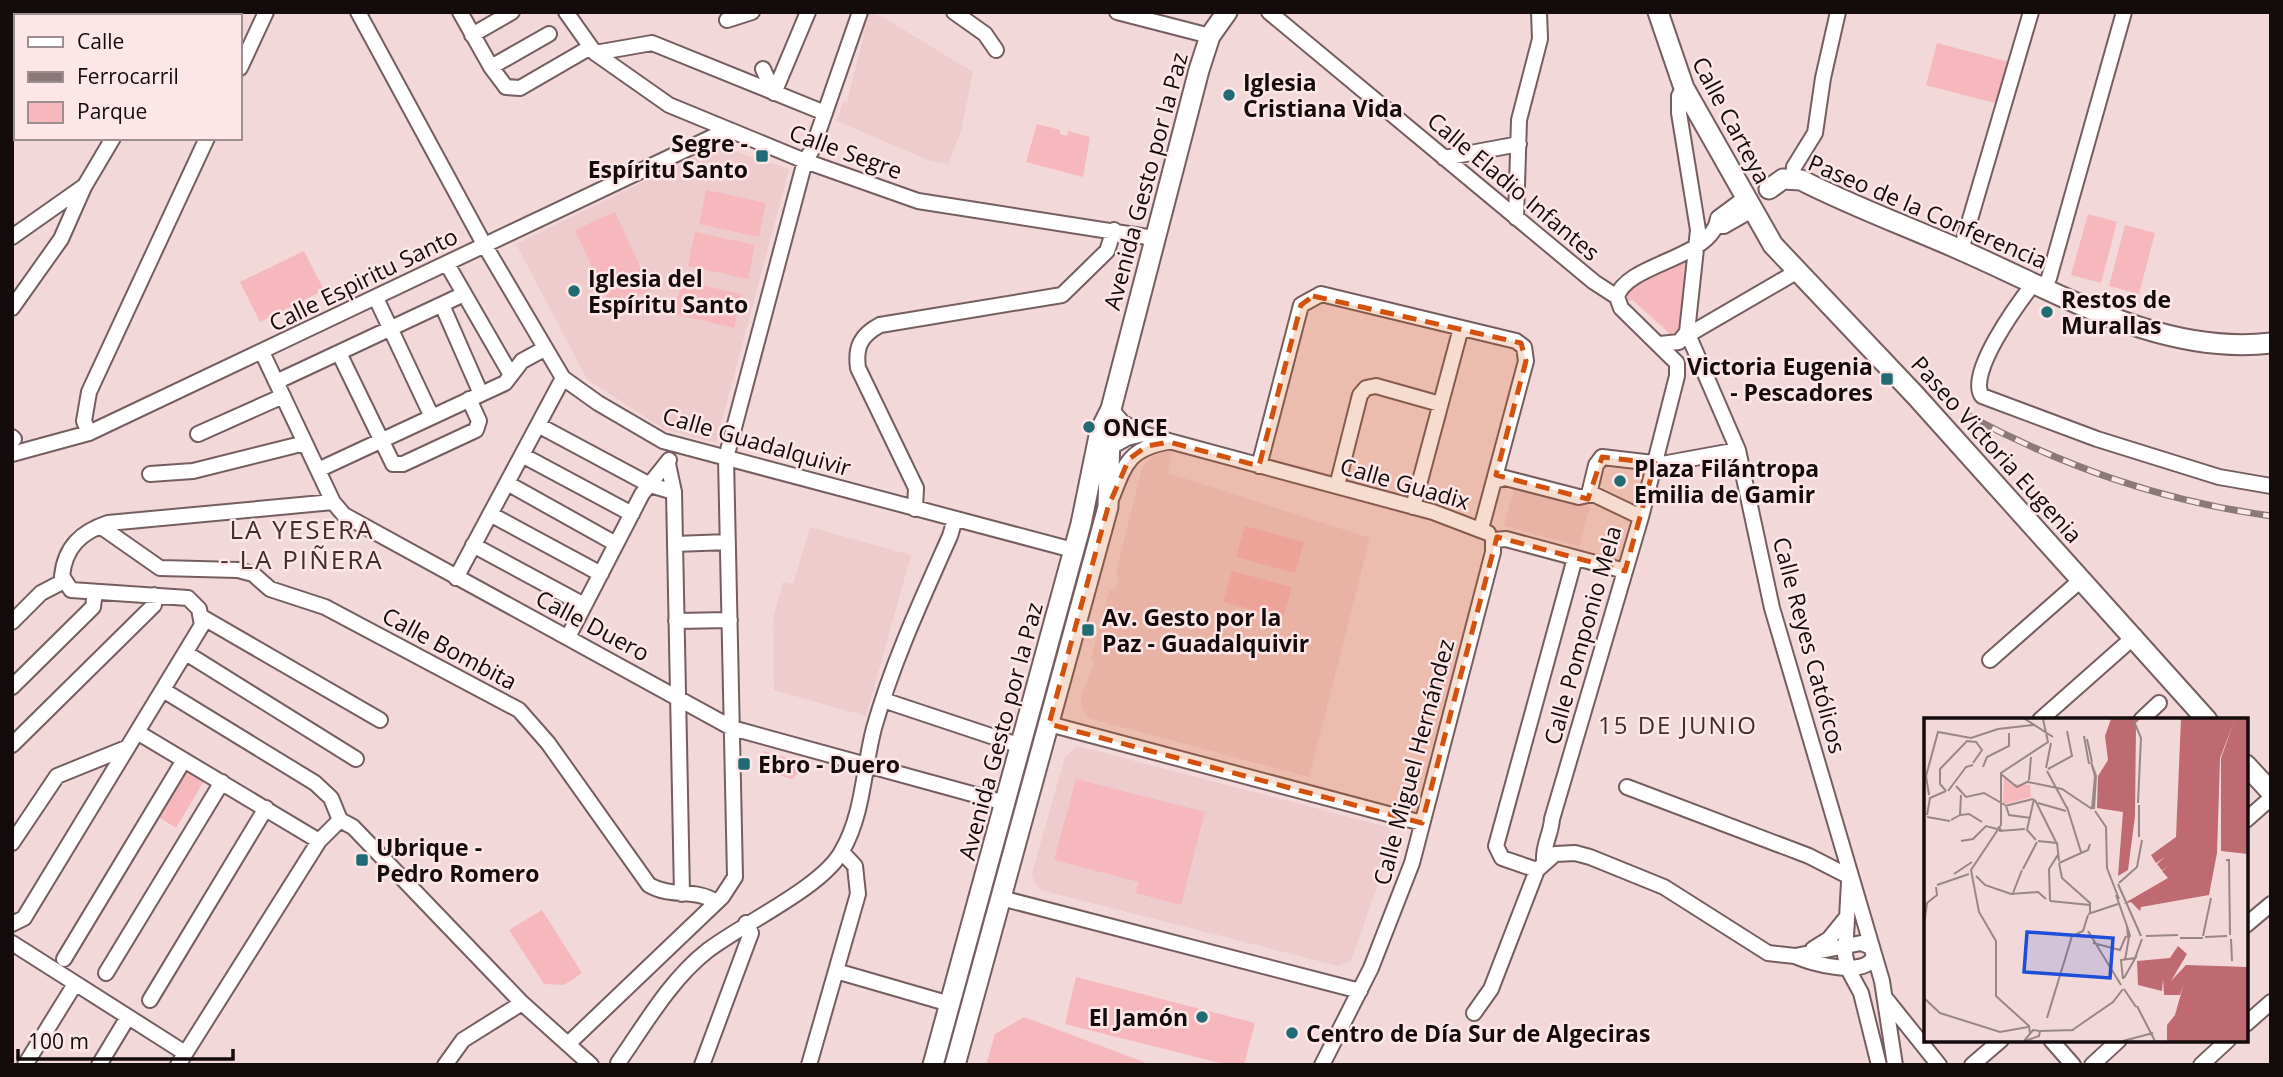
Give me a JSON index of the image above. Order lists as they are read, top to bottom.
{
  "streets": {
    "main road": [
      "Calle Carteya",
      "Avenida Gesto por la Paz",
      "Paseo de la Conferencia",
      "Paseo Victoria Eugenia"
    ],
    "street": [
      "Calle Segre",
      "Calle Eladio Infantes",
      "Calle Espiritu Santo",
      "Calle Guadalquivir",
      "Calle Guadix",
      "Calle Duero",
      "Calle Pomponio Mela",
      "Calle Reyes Católicos",
      "Calle Bombita",
      "Calle Miguel Hernández"
    ]
  },
  "crossings": [
    ["Calle Carteya", "Paseo de la Conferencia"],
    ["Calle Carteya", "Paseo Victoria Eugenia"],
    ["Calle Segre", "Avenida Gesto por la Paz"],
    ["Calle Segre", "Calle Espiritu Santo"],
    ["Avenida Gesto por la Paz", "Calle Guadalquivir"],
    ["Avenida Gesto por la Paz", "Calle Guadix"],
    ["Avenida Gesto por la Paz", "Calle Duero"],
    ["Calle Eladio Infantes", "Calle Pomponio Mela"],
    ["Paseo de la Conferencia", "Paseo Victoria Eugenia"],
    ["Calle Espiritu Santo", "Calle Guadalquivir"],
    ["Calle Espiritu Santo", "Calle Duero"],
    ["Calle Guadix", "Calle Miguel Hernández"]
  ],
  "districts": ["LA YESERA - LA PIÑERA", "15 DE JUNIO"],
  "places": {
    "other": [
      "Iglesia Cristiana Vida",
      "Iglesia del Espíritu Santo",
      "Restos de Murallas",
      "ONCE",
      "Plaza Filántropa Emilia de Gamir",
      "El Jamón",
      "Centro de Día Sur de Algeciras"
    ],
    "transit": [
      "Segre - Espíritu Santo",
      "Victoria Eugenia - Pescadores",
      "Av. Gesto por la Paz - Guadalquivir",
      "Ebro - Duero",
      "Ubrique - Pedro Romero"
    ]
  },
  "legend": ["Calle", "Ferrocarril", "Parque"],
  "scale_bar": "100 m"
}
